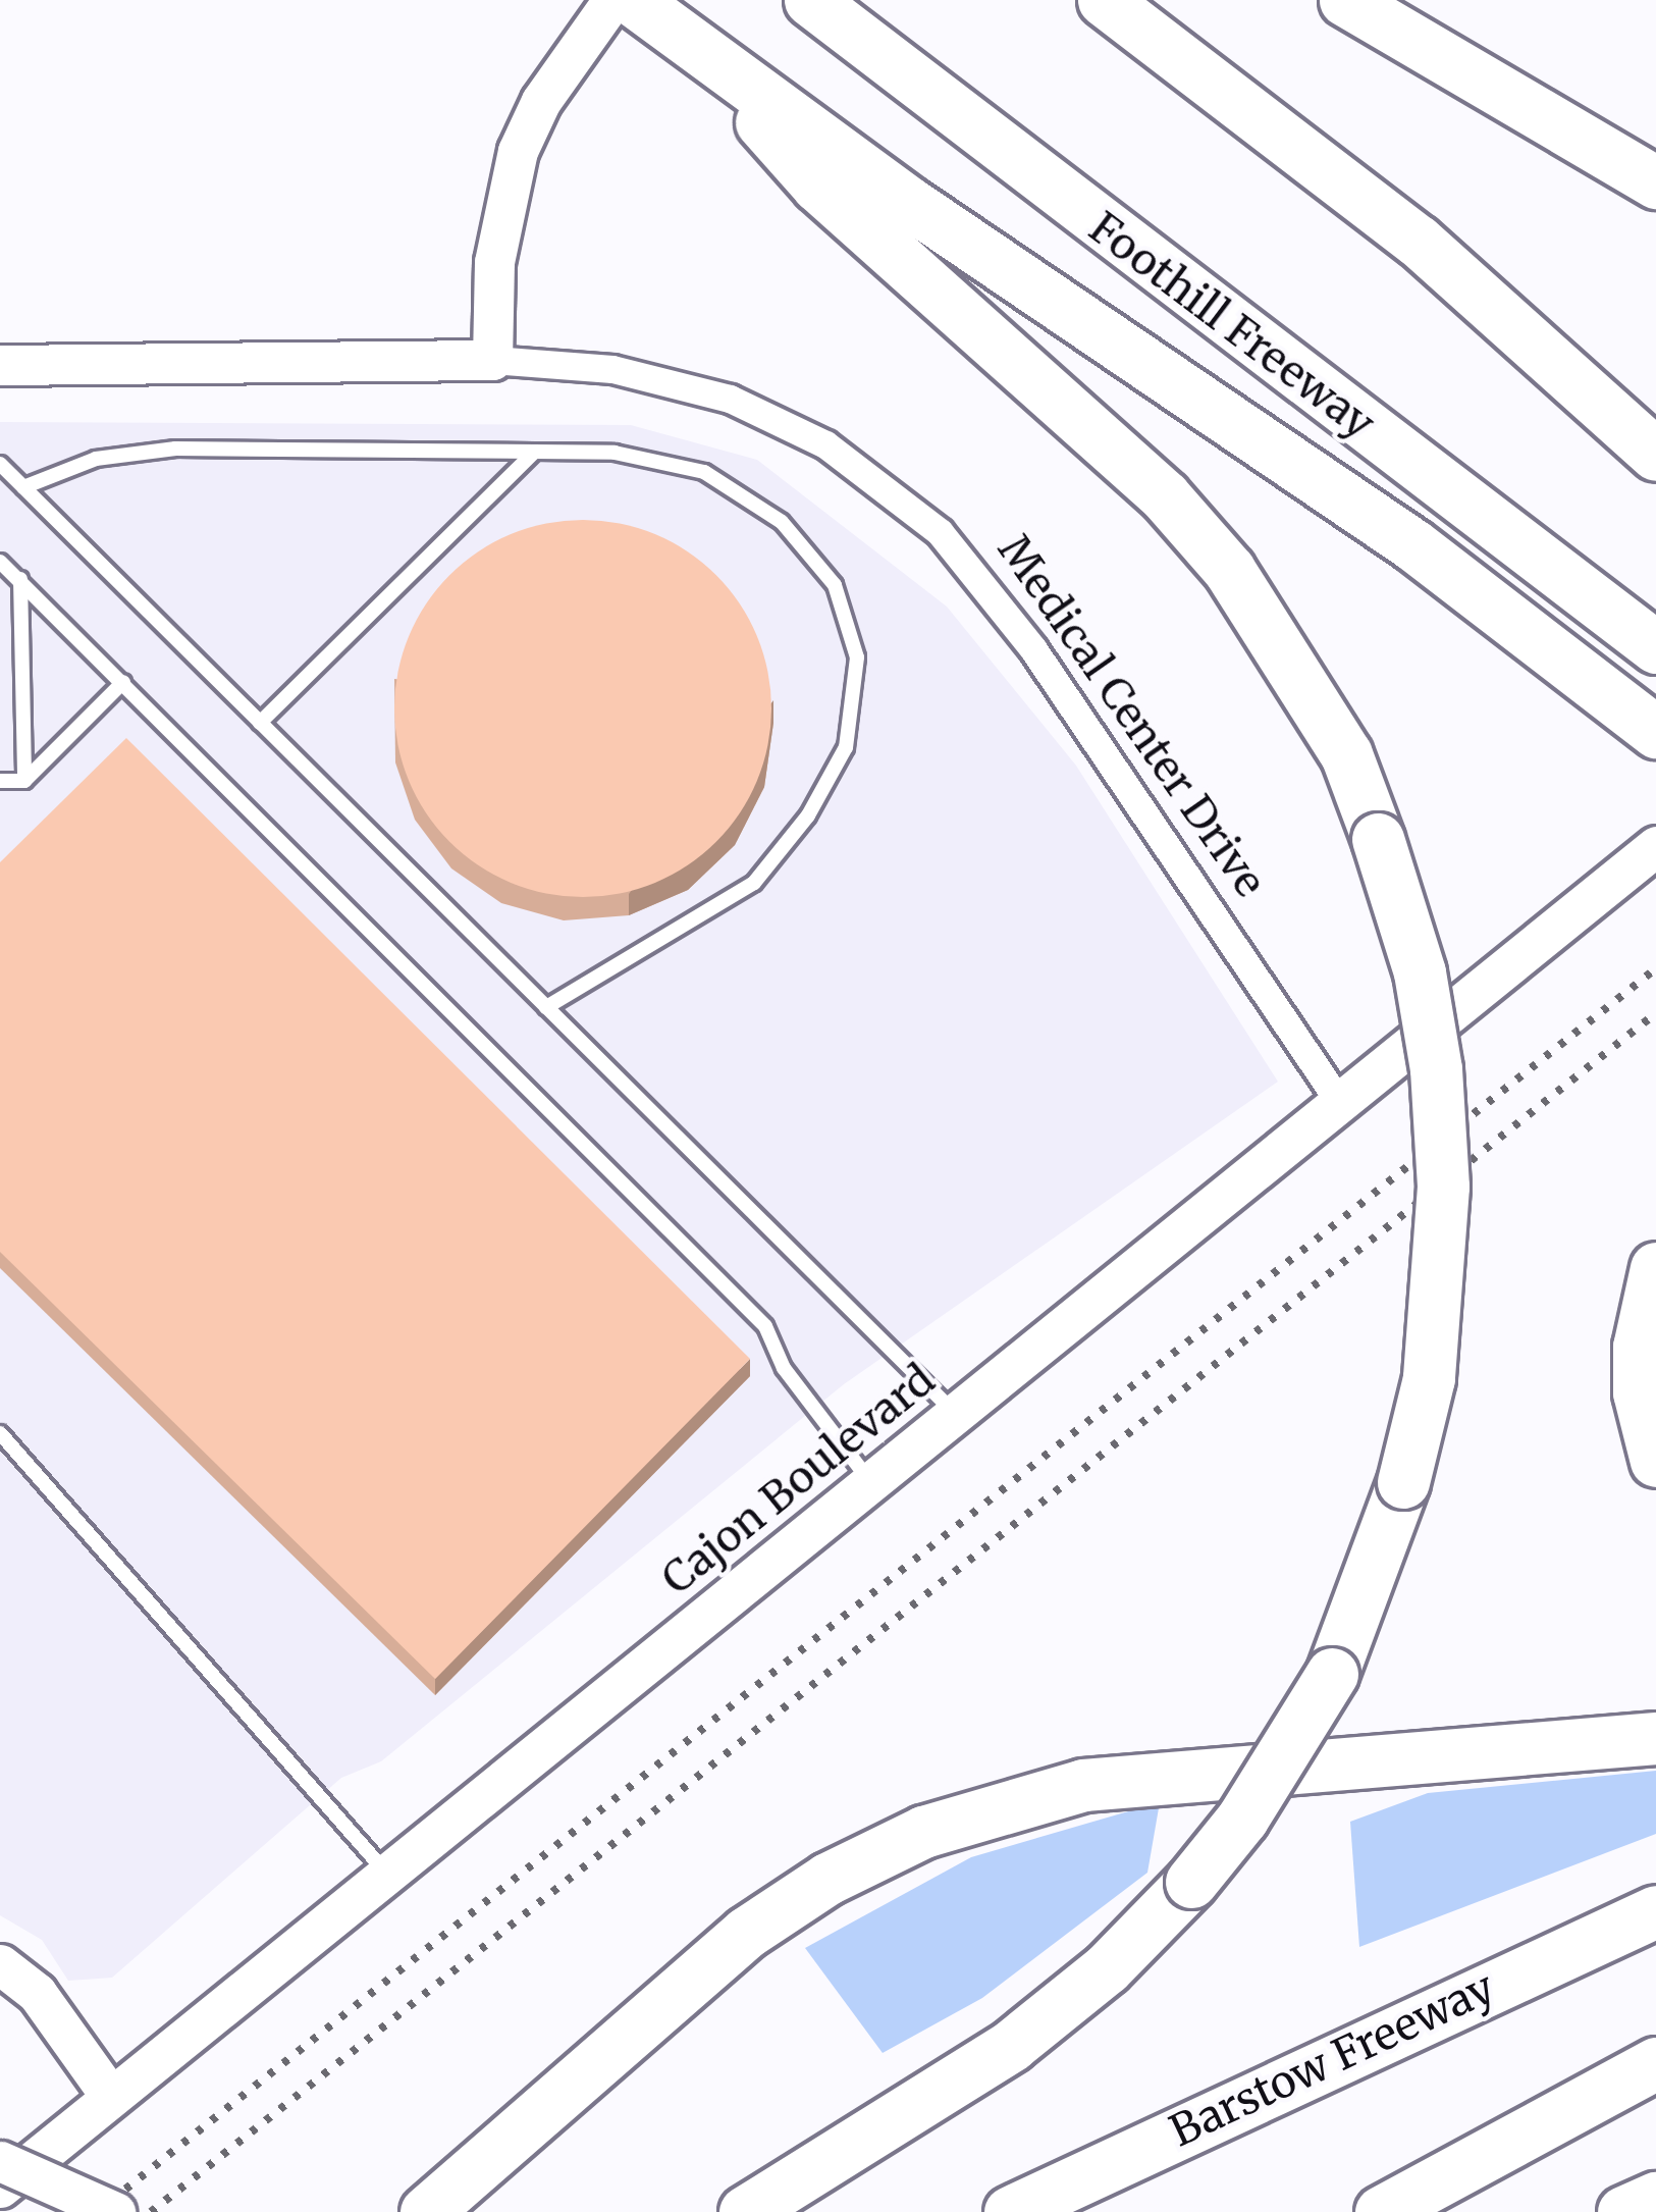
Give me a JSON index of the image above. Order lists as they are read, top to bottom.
{
  "streets": {
    "highway": ["Foothill Freeway", "Barstow Freeway"],
    "main road": ["Medical Center Drive", "Cajon Boulevard"]
  },
  "crossings": [
    ["Medical Center Drive", "Cajon Boulevard"]
  ]
}
